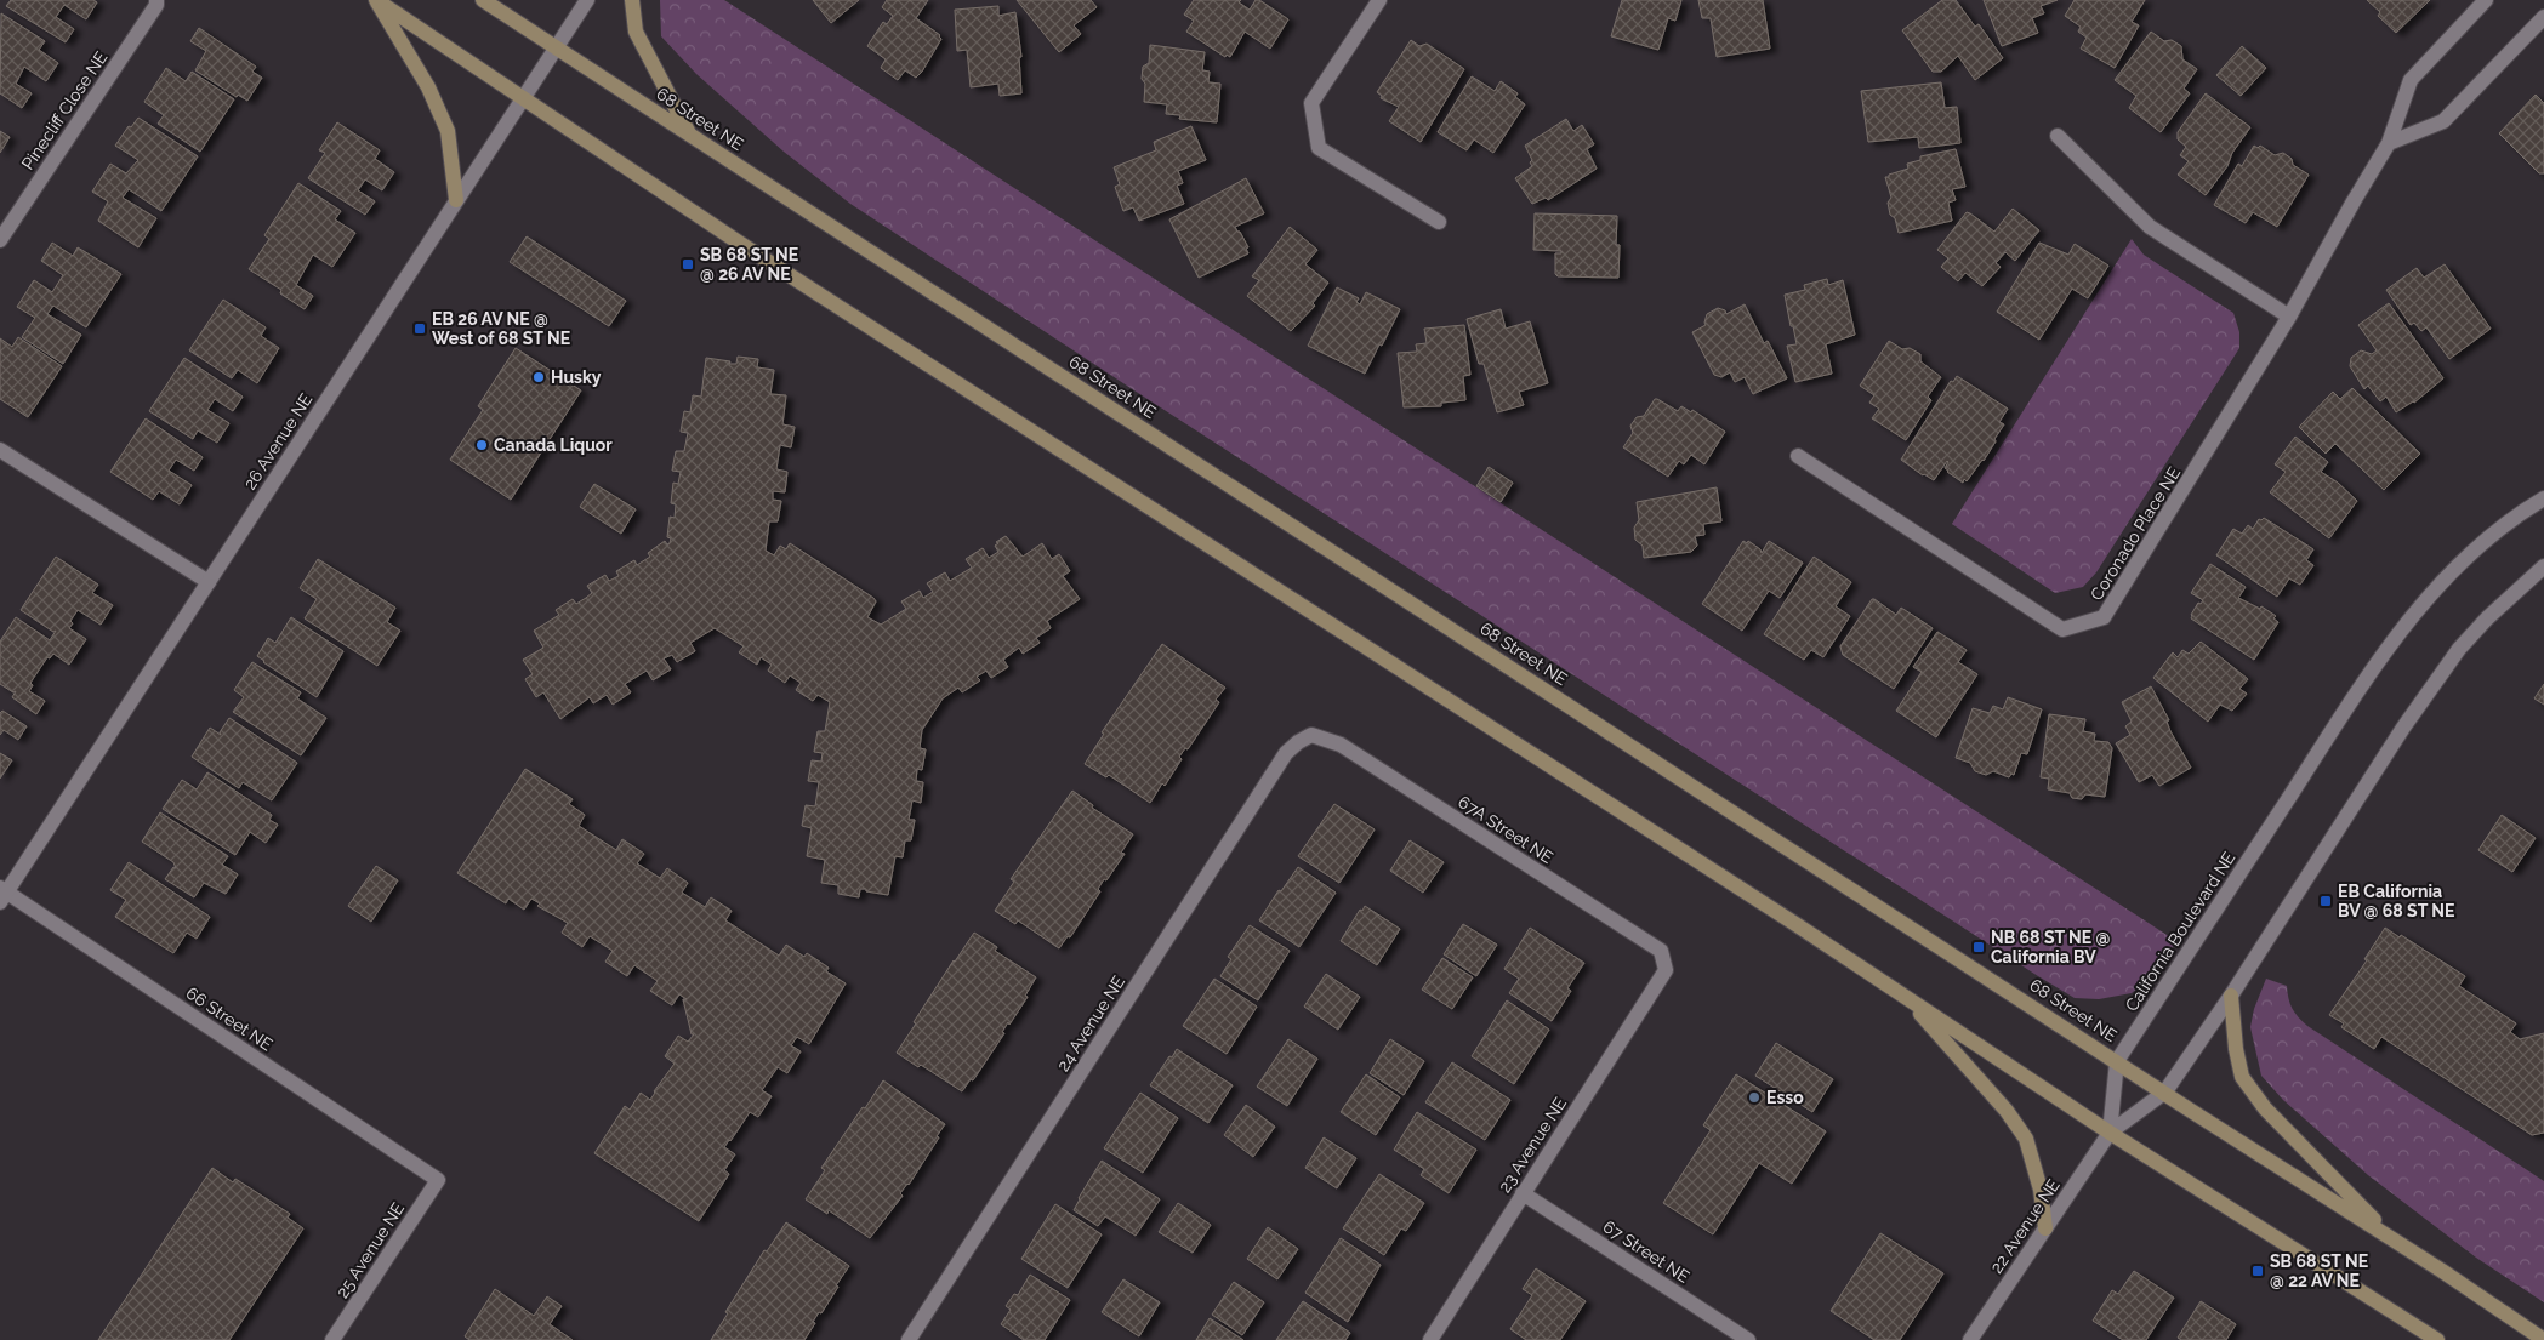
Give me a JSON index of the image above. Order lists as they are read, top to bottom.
{
  "streets": {
    "main road": ["68 Street NE"],
    "street": [
      "Pinecliff Close NE",
      "26 Avenue NE",
      "Coronado Place NE",
      "67A Street NE",
      "California Boulevard NE",
      "66 Street NE",
      "24 Avenue NE",
      "23 Avenue NE",
      "22 Avenue NE",
      "25 Avenue NE",
      "67 Street NE"
    ]
  },
  "crossings": [
    ["68 Street NE", "26 Avenue NE"],
    ["68 Street NE", "California Boulevard NE"],
    ["26 Avenue NE", "66 Street NE"],
    ["67A Street NE", "24 Avenue NE"],
    ["67A Street NE", "23 Avenue NE"],
    ["California Boulevard NE", "22 Avenue NE"],
    ["66 Street NE", "25 Avenue NE"],
    ["23 Avenue NE", "67 Street NE"]
  ],
  "places": {
    "transit": [
      "SB 68 ST NE @ 26 AV NE",
      "EB 26 AV NE @ West of 68 ST NE",
      "EB California BV @ 68 ST NE",
      "NB 68 ST NE @ California BV",
      "SB 68 ST NE @ 22 AV NE"
    ],
    "other": ["Husky", "Canada Liquor", "Esso"]
  }
}
